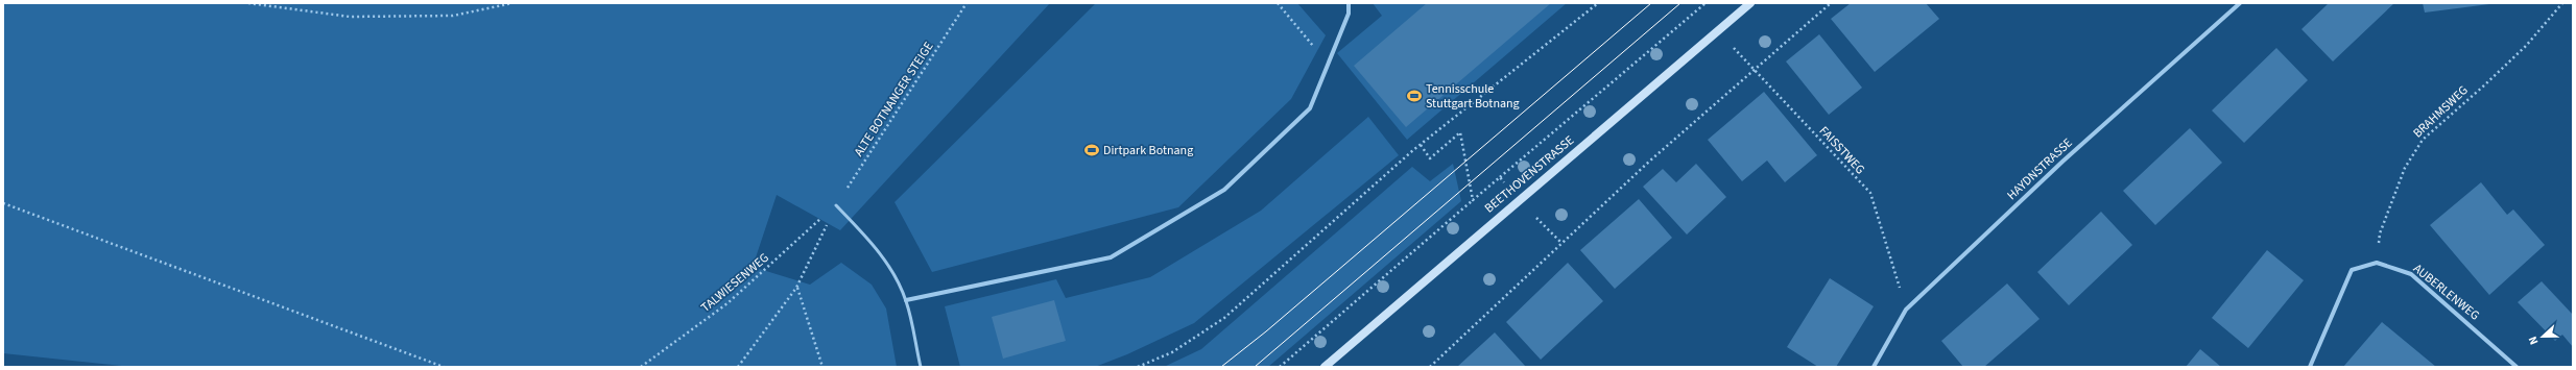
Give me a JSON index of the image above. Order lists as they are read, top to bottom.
{
  "streets": {
    "main road": ["BEETHOVENSTRASSE"],
    "street": ["HAYDNSTRASSE", "AUBERLENWEG"],
    "path": [
      "ALTE BOTNANGER STEIGE",
      "BRAHMSWEG",
      "FAISSTWEG",
      "TALWIESENWEG"
    ]
  },
  "crossings": [
    ["ALTE BOTNANGER STEIGE", "TALWIESENWEG"],
    ["BRAHMSWEG", "AUBERLENWEG"],
    ["FAISSTWEG", "HAYDNSTRASSE"],
    ["FAISSTWEG", "BEETHOVENSTRASSE"]
  ],
  "places": {
    "sports": ["Tennisschule Stuttgart Botnang", "Dirtpark Botnang"]
  },
  "north": "left"
}
